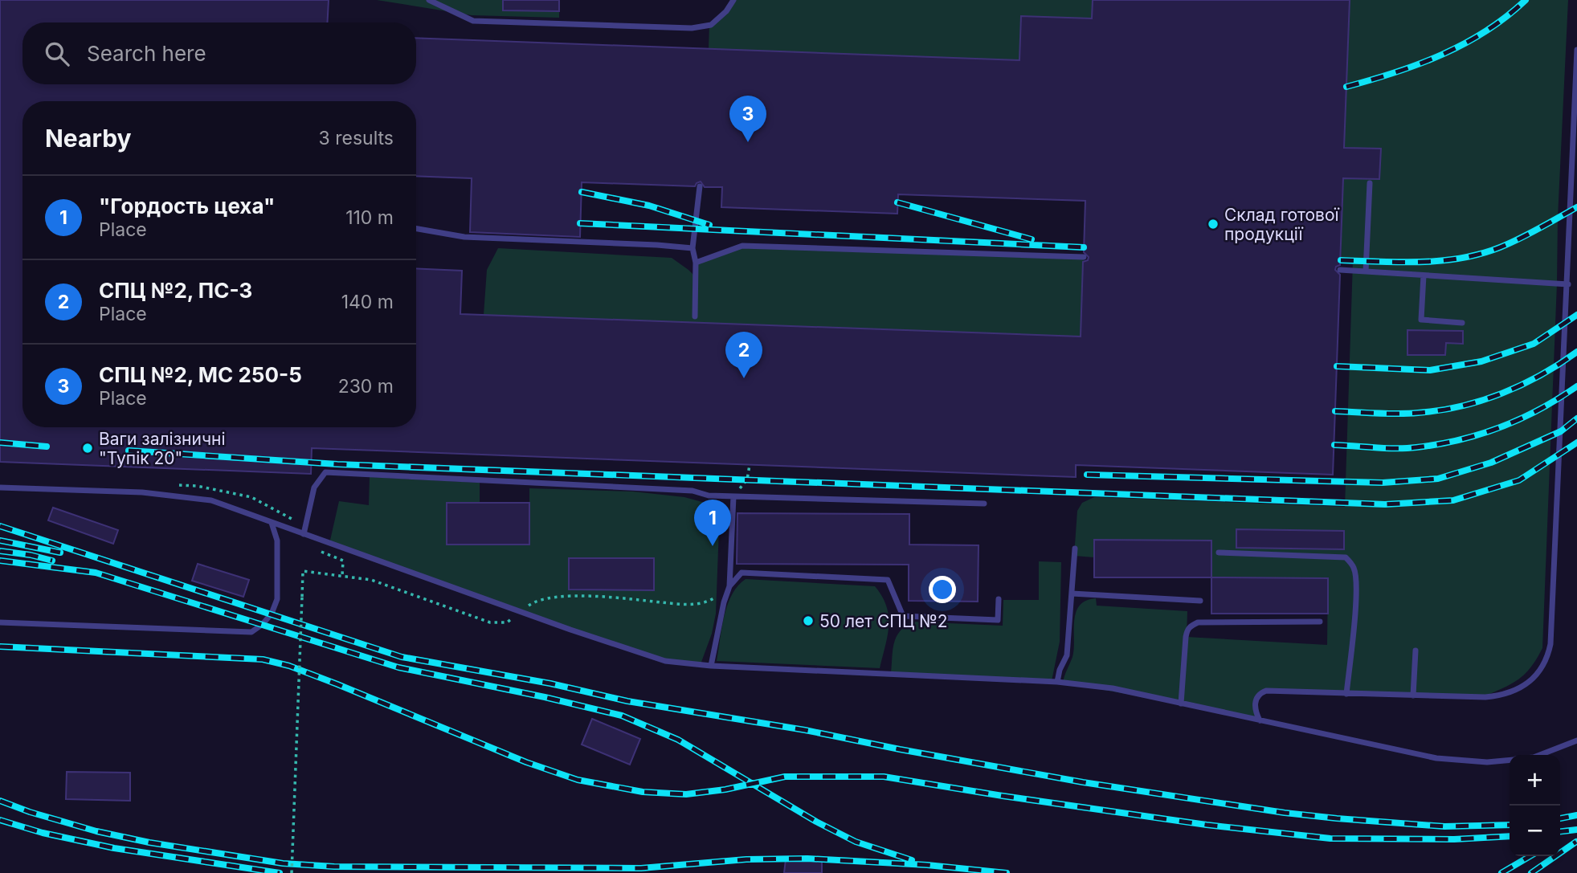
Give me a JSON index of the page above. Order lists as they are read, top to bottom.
{
  "places": ["Склад готової продукції", "Ваги залізничні \"Тупік 20\"", "50 лет СПЦ №2"],
  "page": {
    "search": "Search here",
    "pins": ["3", "2", "1"],
    "heading": ["Nearby", "3 results"],
    "list": [
      {
        "mark": "1",
        "name": "\"Гордость цеха\"",
        "note": "Place",
        "value": "110 m"
      },
      {
        "mark": "2",
        "name": "СПЦ №2, ПС-3",
        "note": "Place",
        "value": "140 m"
      },
      {
        "mark": "3",
        "name": "СПЦ №2, МС 250-5",
        "note": "Place",
        "value": "230 m"
      }
    ],
    "map_buttons": ["+", "−"]
  }
}
